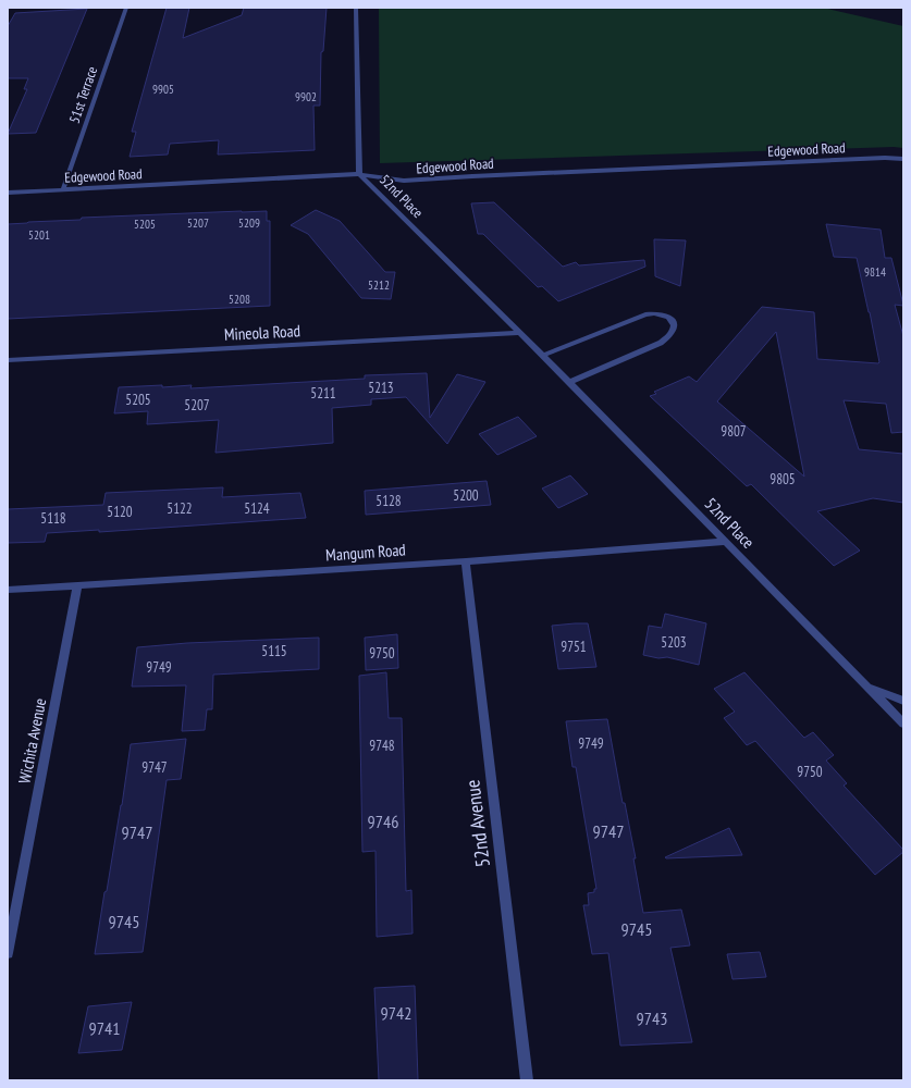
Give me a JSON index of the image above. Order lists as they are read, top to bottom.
{
  "streets": {
    "street": [
      "51st Terrace",
      "Edgewood Road",
      "52nd Place",
      "Mineola Road",
      "Mangum Road",
      "Wichita Avenue",
      "52nd Avenue"
    ]
  },
  "crossings": [
    ["51st Terrace", "Edgewood Road"],
    ["Edgewood Road", "52nd Place"],
    ["52nd Place", "Mineola Road"],
    ["52nd Place", "Mangum Road"],
    ["Mangum Road", "Wichita Avenue"],
    ["Mangum Road", "52nd Avenue"]
  ],
  "house_numbers": [
    "9905",
    "9902",
    "5207",
    "5209",
    "5205",
    "5201",
    "9814",
    "5212",
    "5208",
    "5213",
    "5211",
    "5205",
    "5207",
    "9807",
    "9805",
    "5200",
    "5128",
    "5122",
    "5124",
    "5120",
    "5118",
    "5203",
    "9751",
    "5115",
    "9750",
    "9749",
    "9749",
    "9748",
    "9747",
    "9750",
    "9746",
    "9747",
    "9747",
    "9745",
    "9745",
    "9742",
    "9743",
    "9741"
  ]
}
